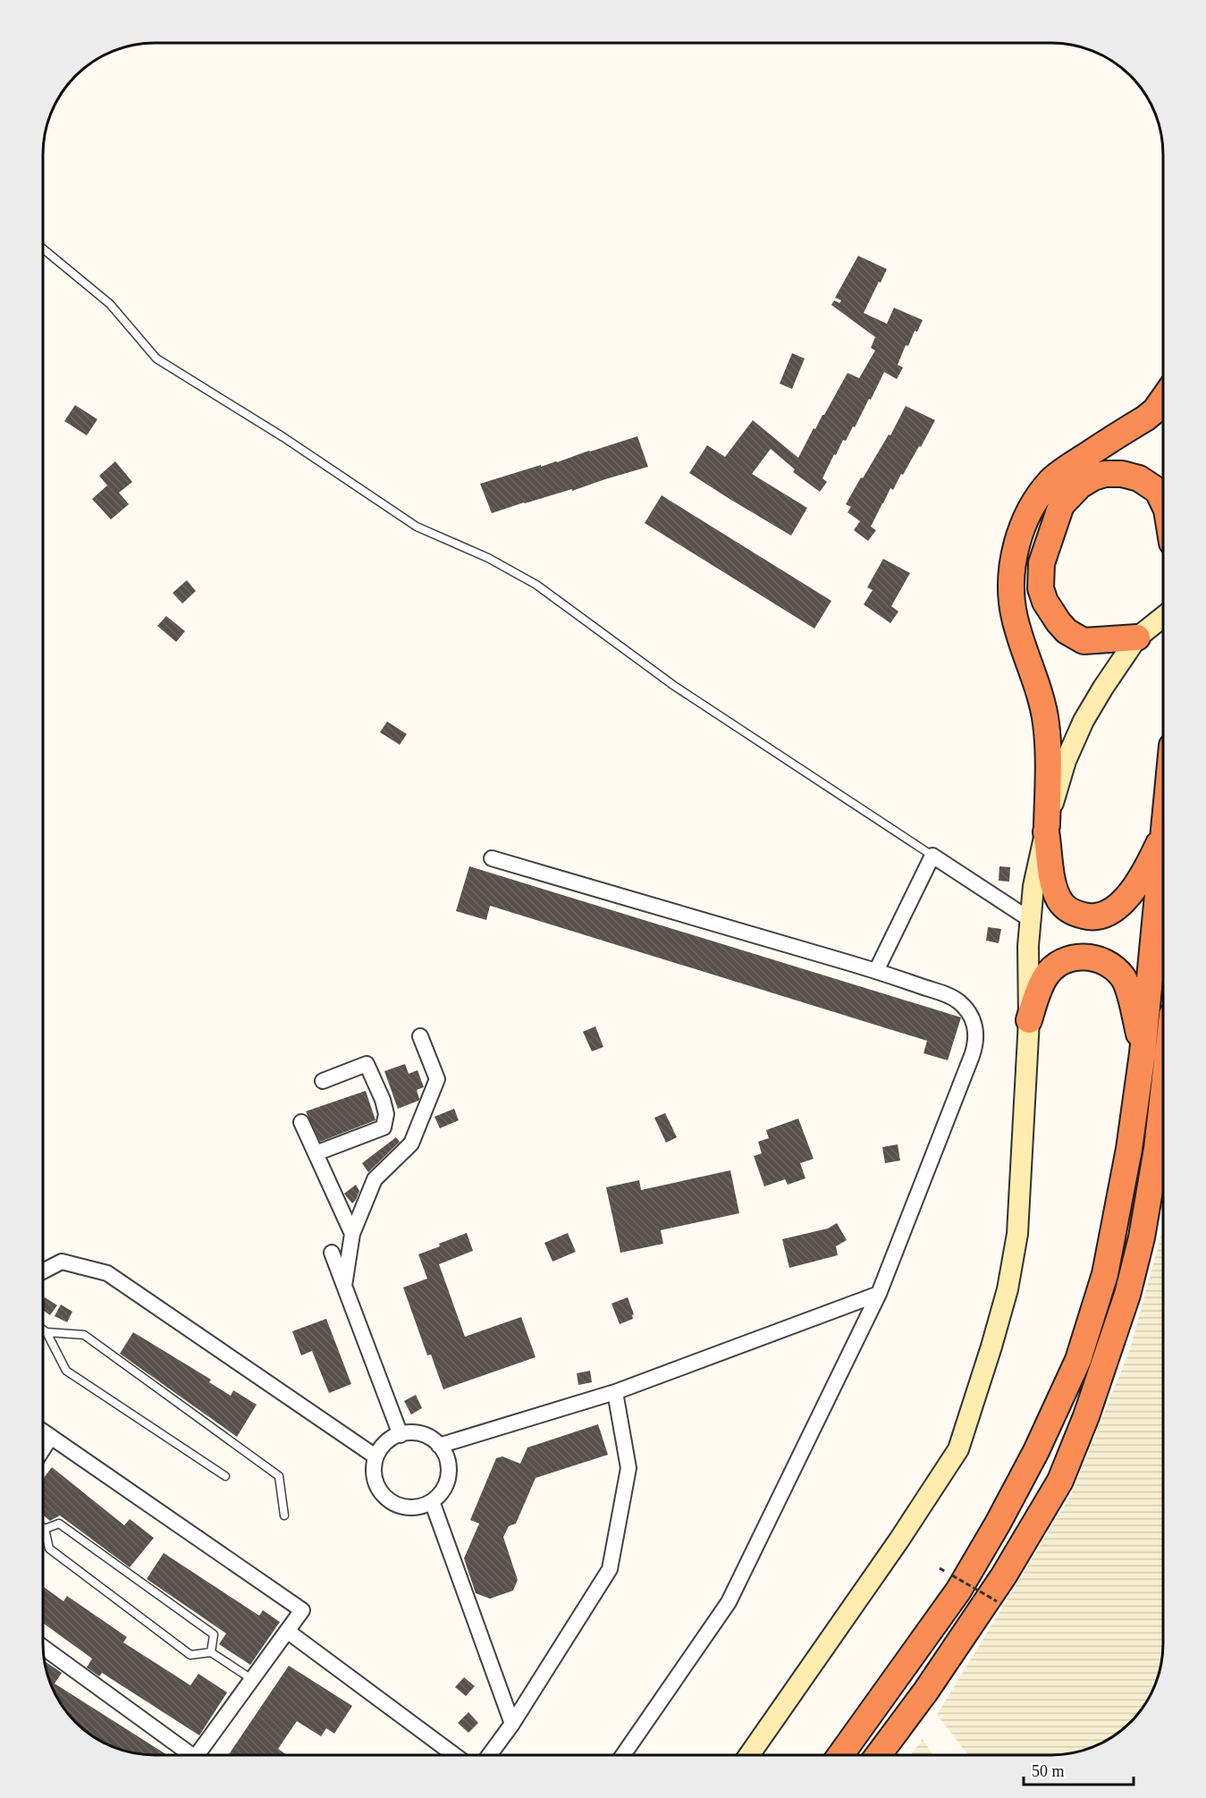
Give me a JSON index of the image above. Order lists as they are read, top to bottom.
{
  "scale_bar": "50 m"
}
